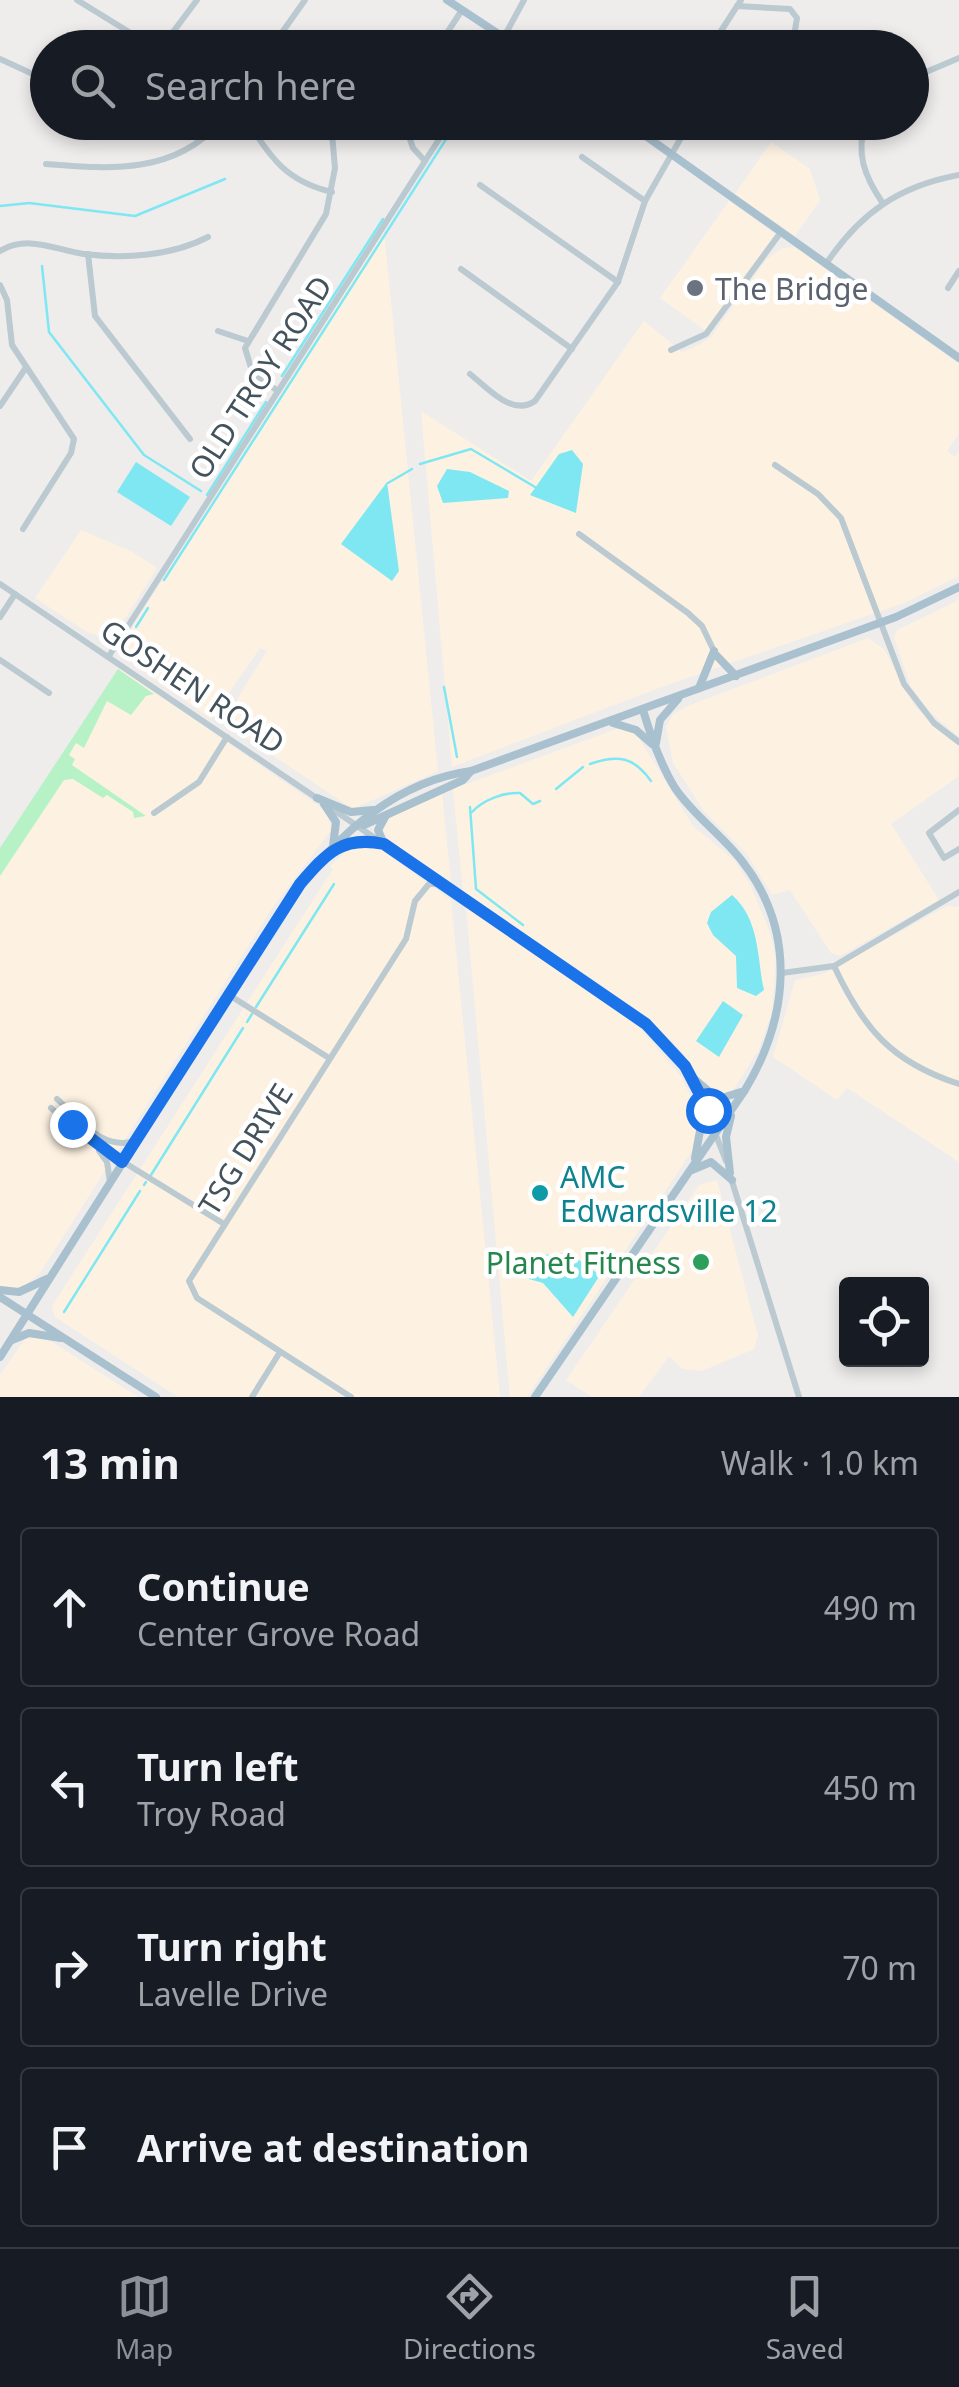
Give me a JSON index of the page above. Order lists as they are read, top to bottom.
{
  "streets": {
    "street": ["OLD TROY ROAD", "GOSHEN ROAD", "TSG DRIVE"]
  },
  "crossings": [
    ["OLD TROY ROAD", "GOSHEN ROAD"]
  ],
  "places": ["The Bridge", "AMC Edwardsville 12", "Planet Fitness"],
  "page": {
    "search": "Search here",
    "heading": ["13 min", "Walk · 1.0 km"],
    "list": [
      ["Continue", "Center Grove Road", "490 m"],
      ["Turn left", "Troy Road", "450 m"],
      ["Turn right", "Lavelle Drive", "70 m"],
      "Arrive at destination"
    ],
    "nav": ["Map", "Directions", "Saved"]
  }
}
